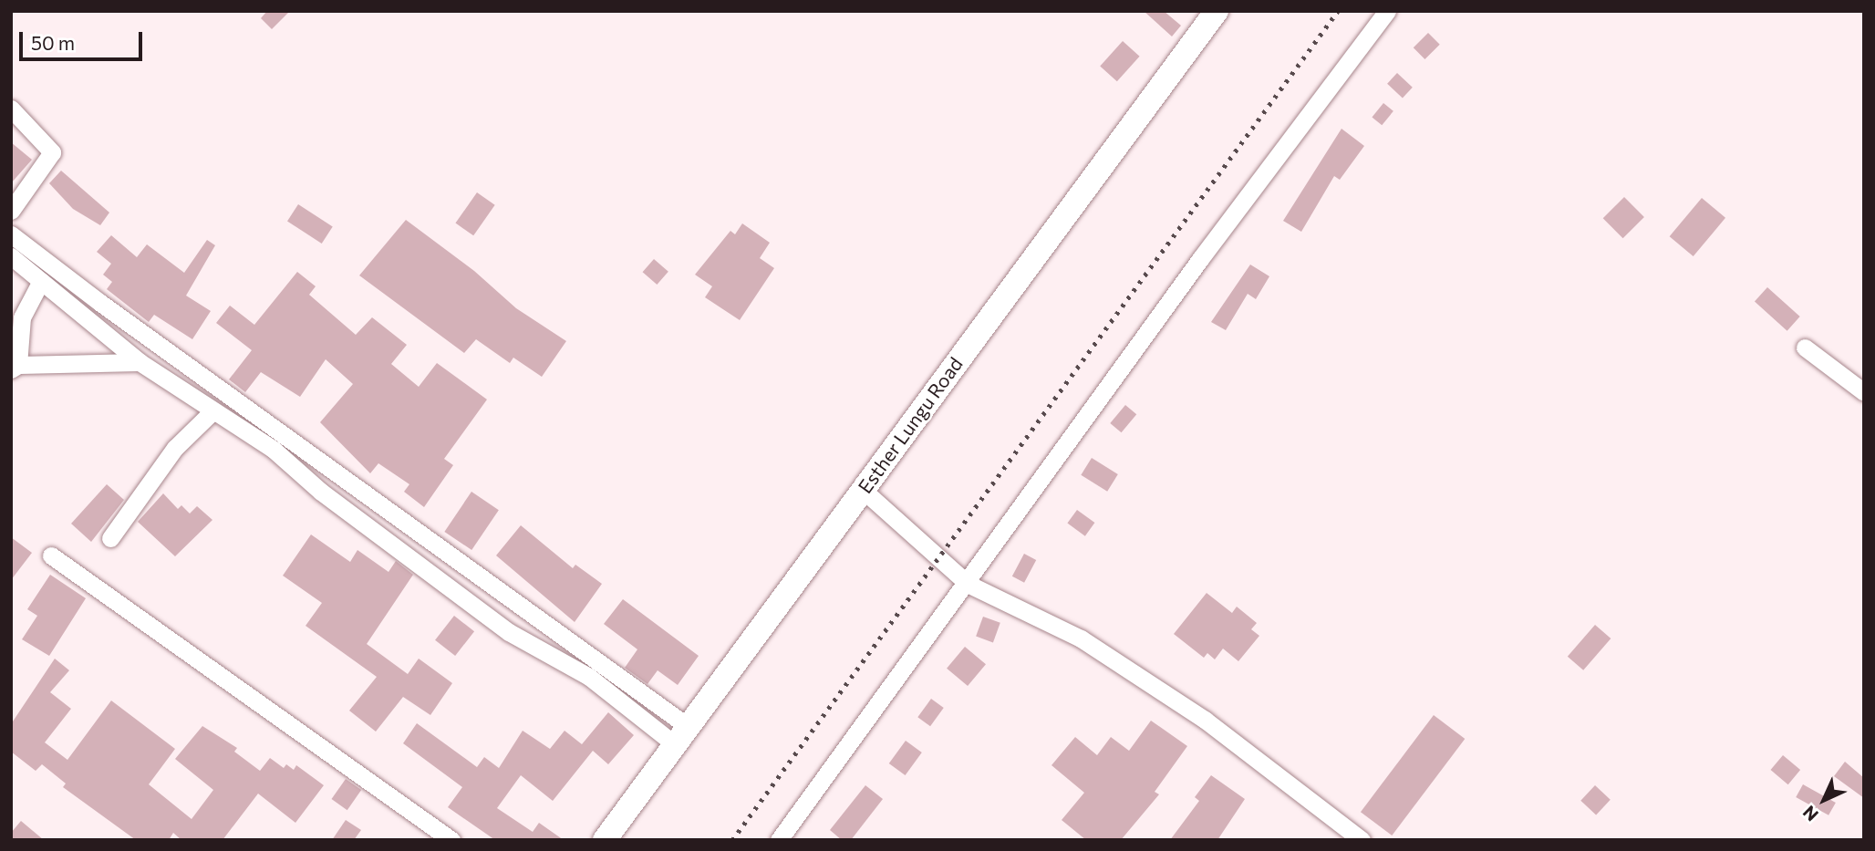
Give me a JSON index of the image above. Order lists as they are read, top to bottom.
{
  "streets": {
    "street": ["Esther Lungu Road"]
  },
  "scale_bar": "50 m",
  "north": "bottom left"
}
